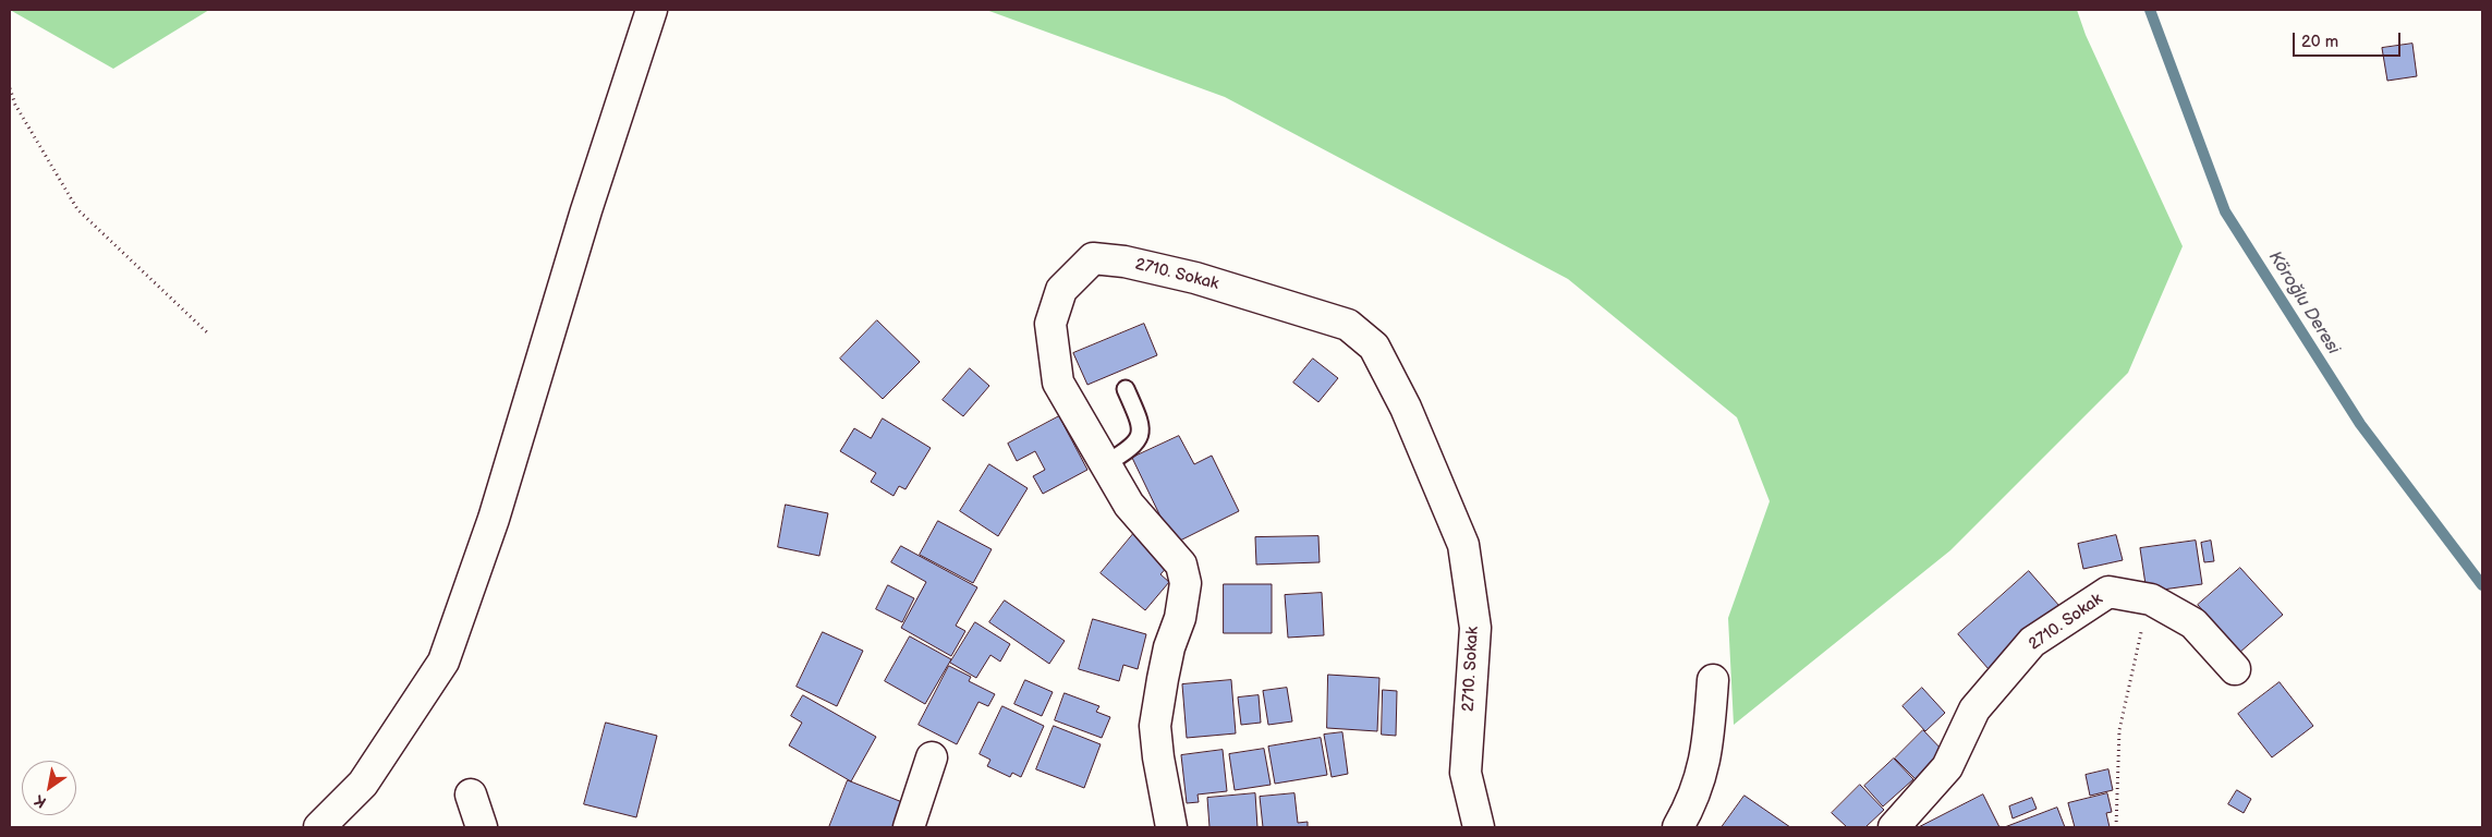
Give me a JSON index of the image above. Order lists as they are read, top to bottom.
{
  "streets": {
    "street": ["2710. Sokak"]
  },
  "water": ["Köroğlu Deresi"],
  "scale_bar": "20 m",
  "north": "bottom left"
}
